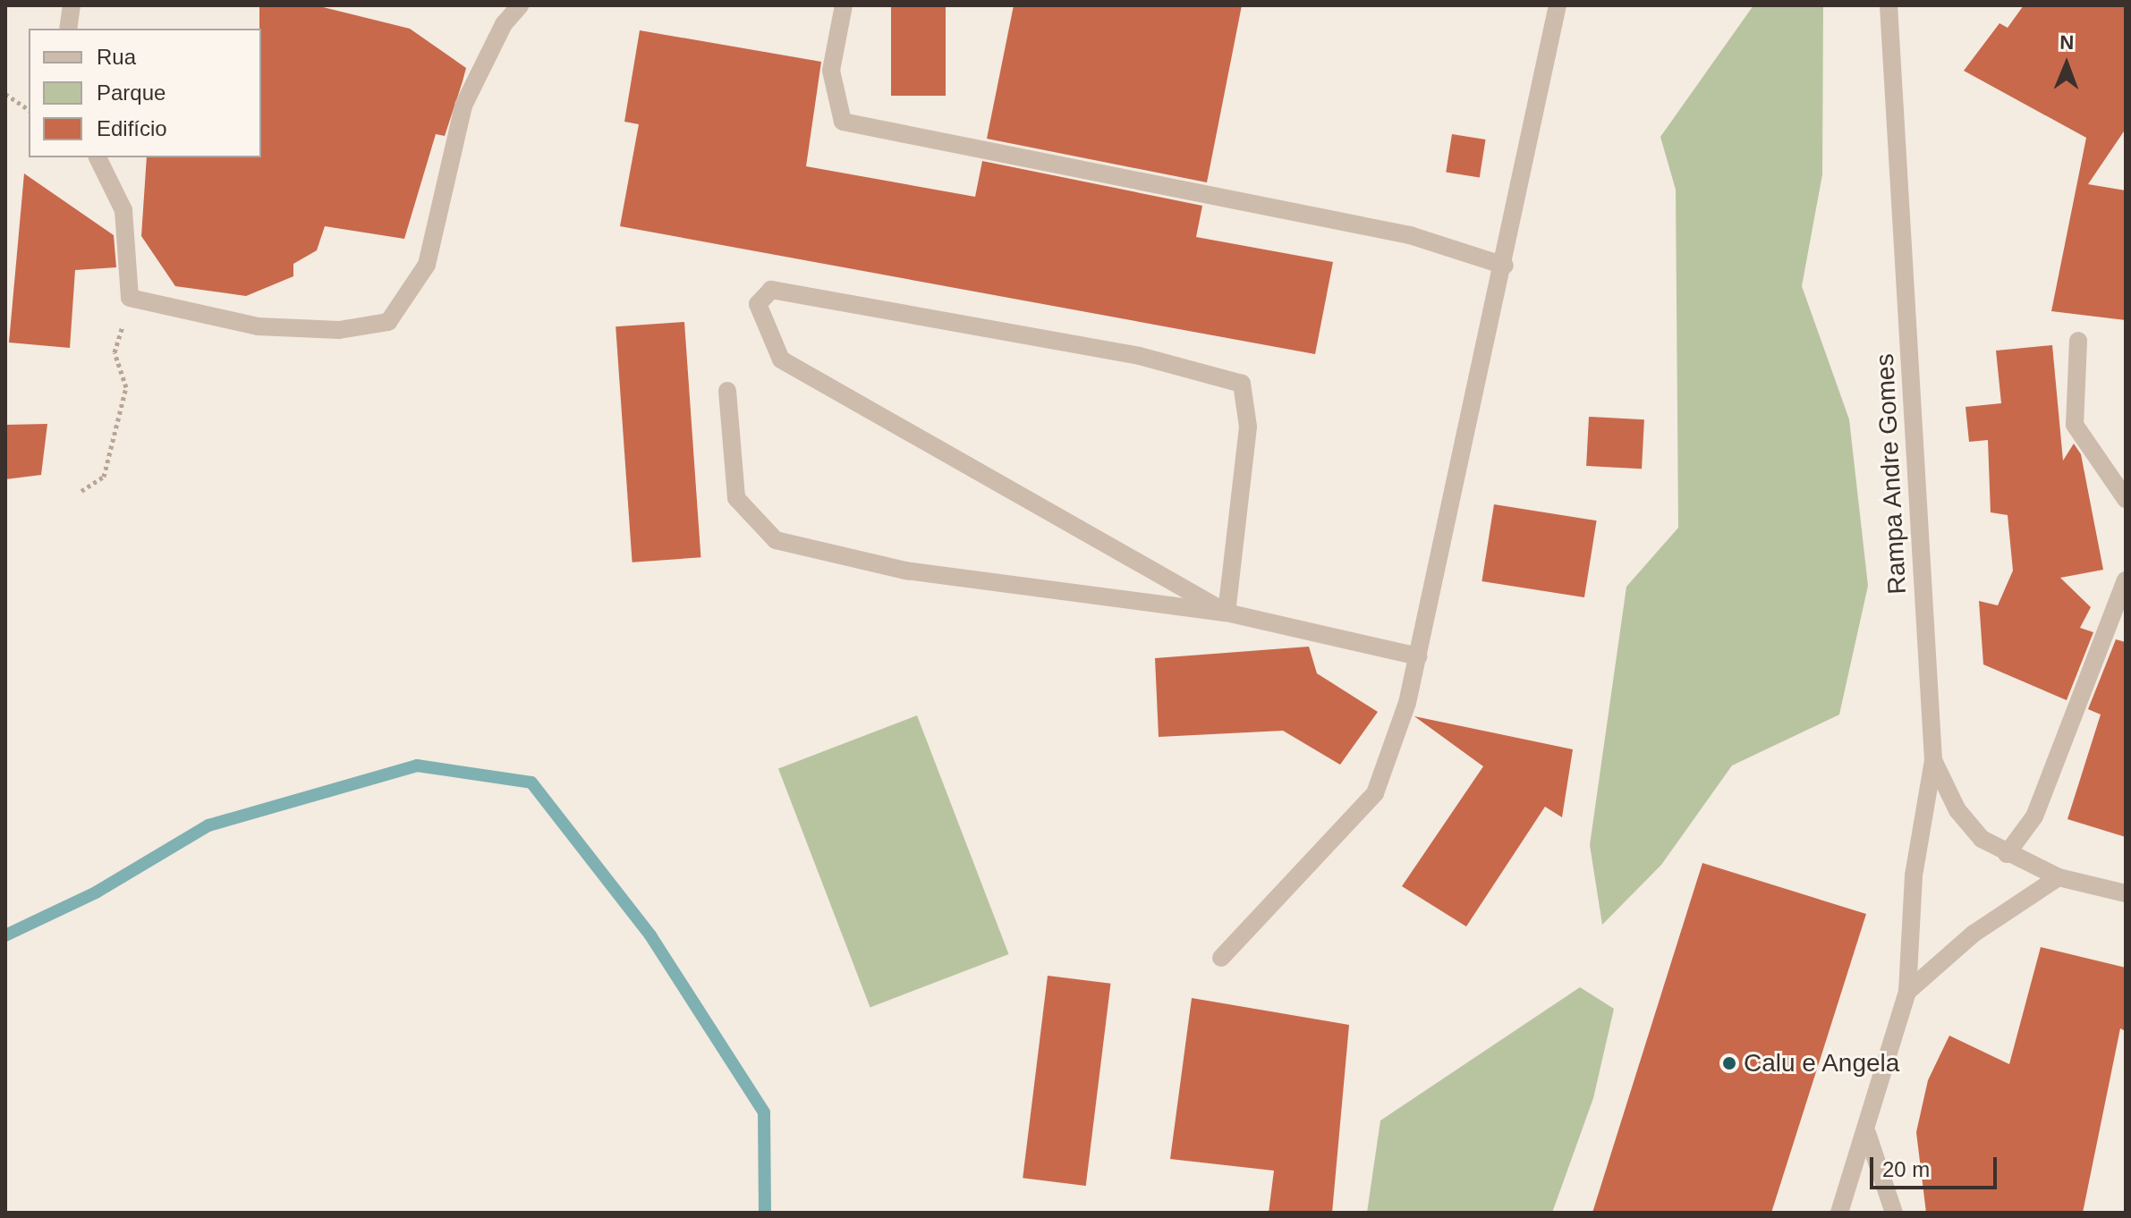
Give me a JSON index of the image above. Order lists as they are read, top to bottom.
{
  "streets": {
    "street": ["Rampa Andre Gomes"]
  },
  "places": ["Calu e Angela"],
  "legend": ["Rua", "Parque", "Edifício"],
  "scale_bar": "20 m",
  "north": "top"
}
